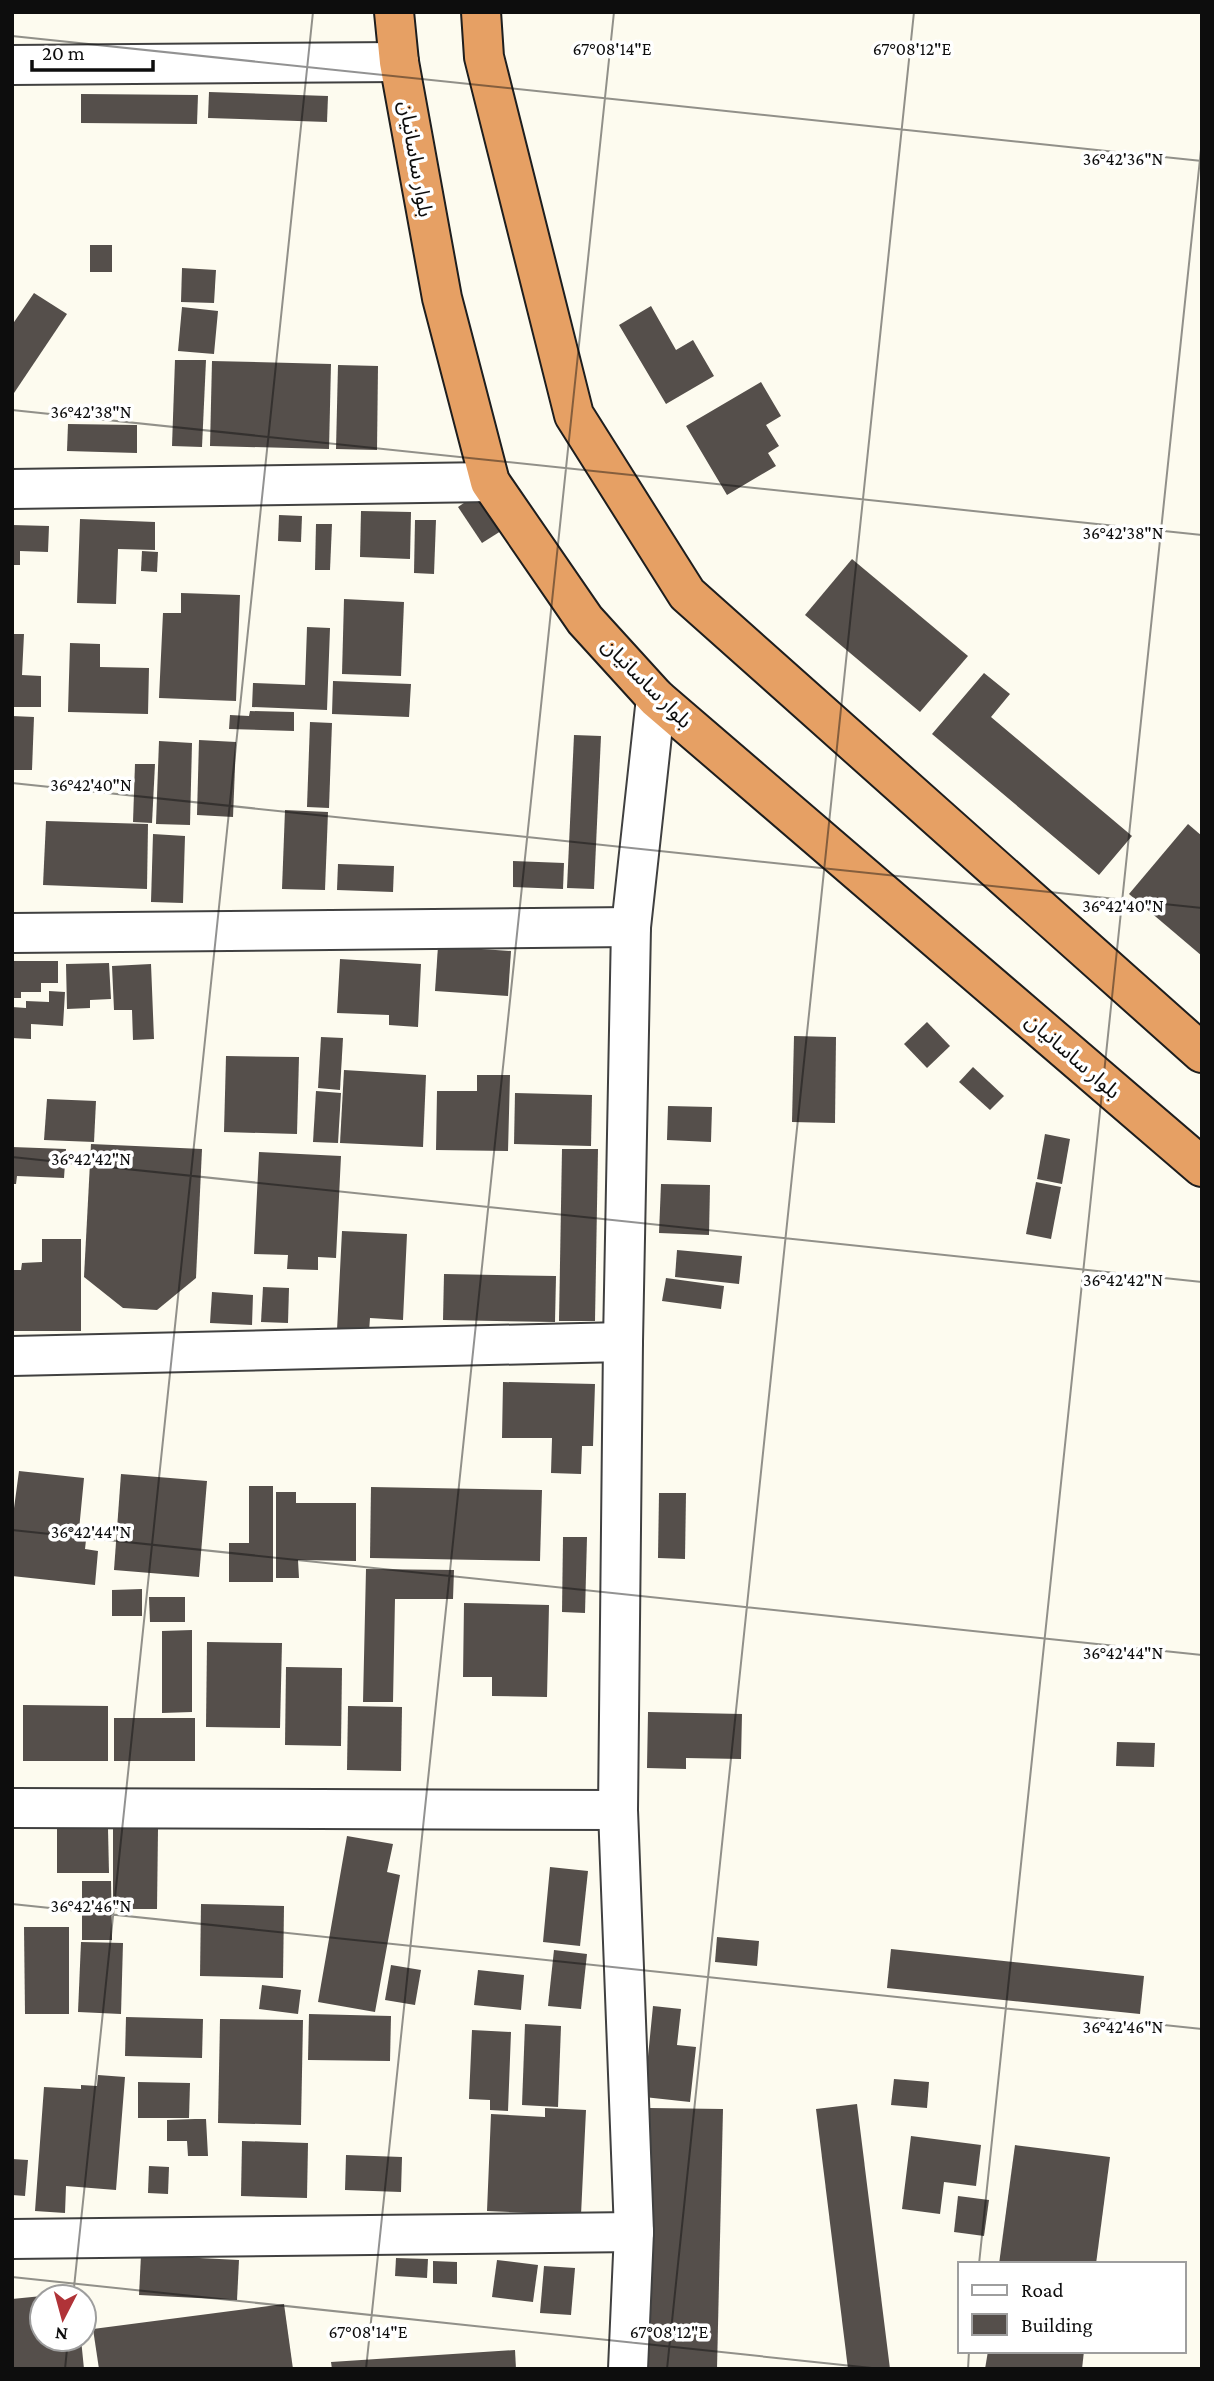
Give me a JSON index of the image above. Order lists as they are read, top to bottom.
{
  "streets": {
    "highway": ["بلوار ساسانیان"]
  },
  "legend": ["Road", "Building"],
  "scale_bar": "20 m",
  "north": "bottom",
  "coordinates": [
    "67°08'14\"E",
    "67°08'12\"E",
    "36°42'36\"N",
    "36°42'38\"N",
    "36°42'40\"N",
    "36°42'42\"N",
    "36°42'44\"N",
    "36°42'46\"N"
  ]
}
